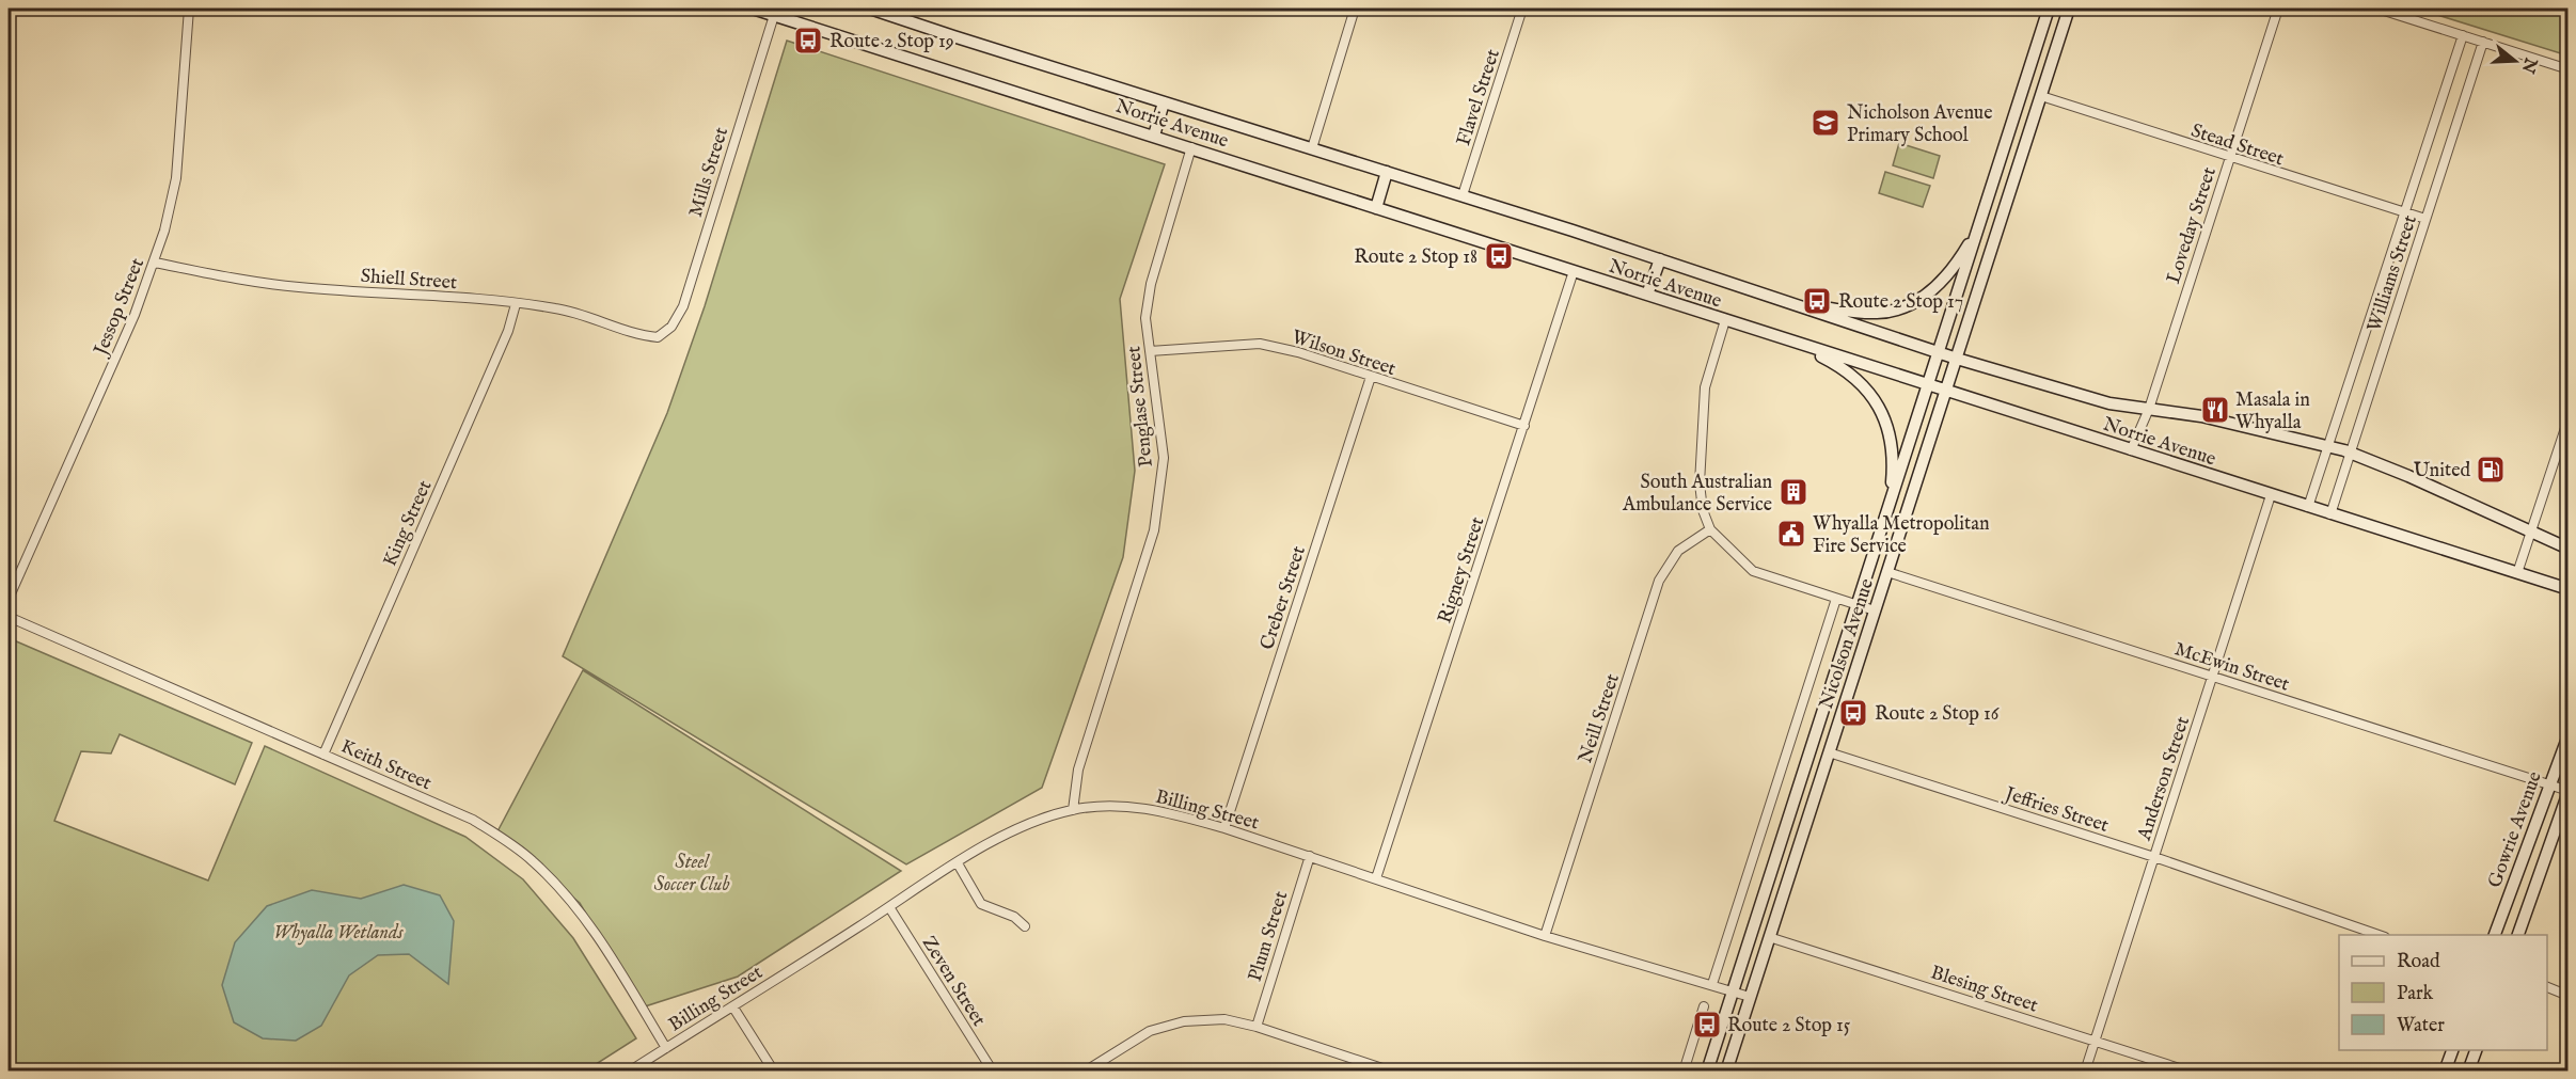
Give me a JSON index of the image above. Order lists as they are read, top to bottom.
{
  "streets": {
    "main road": ["Norrie Avenue", "Nicolson Avenue", "Gowrie Avenue"],
    "street": [
      "Flavel Street",
      "Stead Street",
      "Mills Street",
      "Loveday Street",
      "Williams Street",
      "Shiell Street",
      "Jessop Street",
      "Wilson Street",
      "Penglase Street",
      "King Street",
      "Rigney Street",
      "Creber Street",
      "McEwin Street",
      "Neill Street",
      "Keith Street",
      "Anderson Street",
      "Billing Street",
      "Jeffries Street",
      "Plum Street",
      "Zeven Street",
      "Blesing Street"
    ]
  },
  "crossings": [
    ["Flavel Street", "Norrie Avenue"],
    ["Norrie Avenue", "Mills Street"],
    ["Norrie Avenue", "Loveday Street"],
    ["Norrie Avenue", "Williams Street"],
    ["Norrie Avenue", "Penglase Street"],
    ["Norrie Avenue", "Rigney Street"],
    ["Norrie Avenue", "Nicolson Avenue"],
    ["Norrie Avenue", "Anderson Street"],
    ["Stead Street", "Loveday Street"],
    ["Stead Street", "Williams Street"],
    ["Stead Street", "Nicolson Avenue"],
    ["Mills Street", "Shiell Street"],
    ["Shiell Street", "Jessop Street"],
    ["Shiell Street", "King Street"],
    ["Wilson Street", "Penglase Street"],
    ["Wilson Street", "Rigney Street"],
    ["Wilson Street", "Creber Street"],
    ["Penglase Street", "Billing Street"],
    ["King Street", "Keith Street"],
    ["Rigney Street", "Billing Street"],
    ["Creber Street", "Billing Street"],
    ["Nicolson Avenue", "McEwin Street"],
    ["Nicolson Avenue", "Billing Street"],
    ["Nicolson Avenue", "Jeffries Street"],
    ["Nicolson Avenue", "Blesing Street"],
    ["McEwin Street", "Anderson Street"],
    ["McEwin Street", "Gowrie Avenue"],
    ["Neill Street", "Billing Street"],
    ["Keith Street", "Billing Street"],
    ["Anderson Street", "Jeffries Street"],
    ["Anderson Street", "Blesing Street"],
    ["Billing Street", "Plum Street"],
    ["Billing Street", "Zeven Street"]
  ],
  "parks": ["Steel Soccer Club", "Whyalla Wetlands"],
  "places": {
    "bus stop": [
      "Route 2 Stop 19",
      "Route 2 Stop 18",
      "Route 2 Stop 17",
      "Route 2 Stop 16",
      "Route 2 Stop 15"
    ],
    "school or university": ["Nicholson Avenue Primary School"],
    "restaurant": ["Masala in Whyalla"],
    "fuel station": ["United"],
    "building": ["South Australian Ambulance Service"],
    "public building": ["Whyalla Metropolitan Fire Service"]
  },
  "legend": ["Road", "Park", "Water"],
  "north": "right"
}
